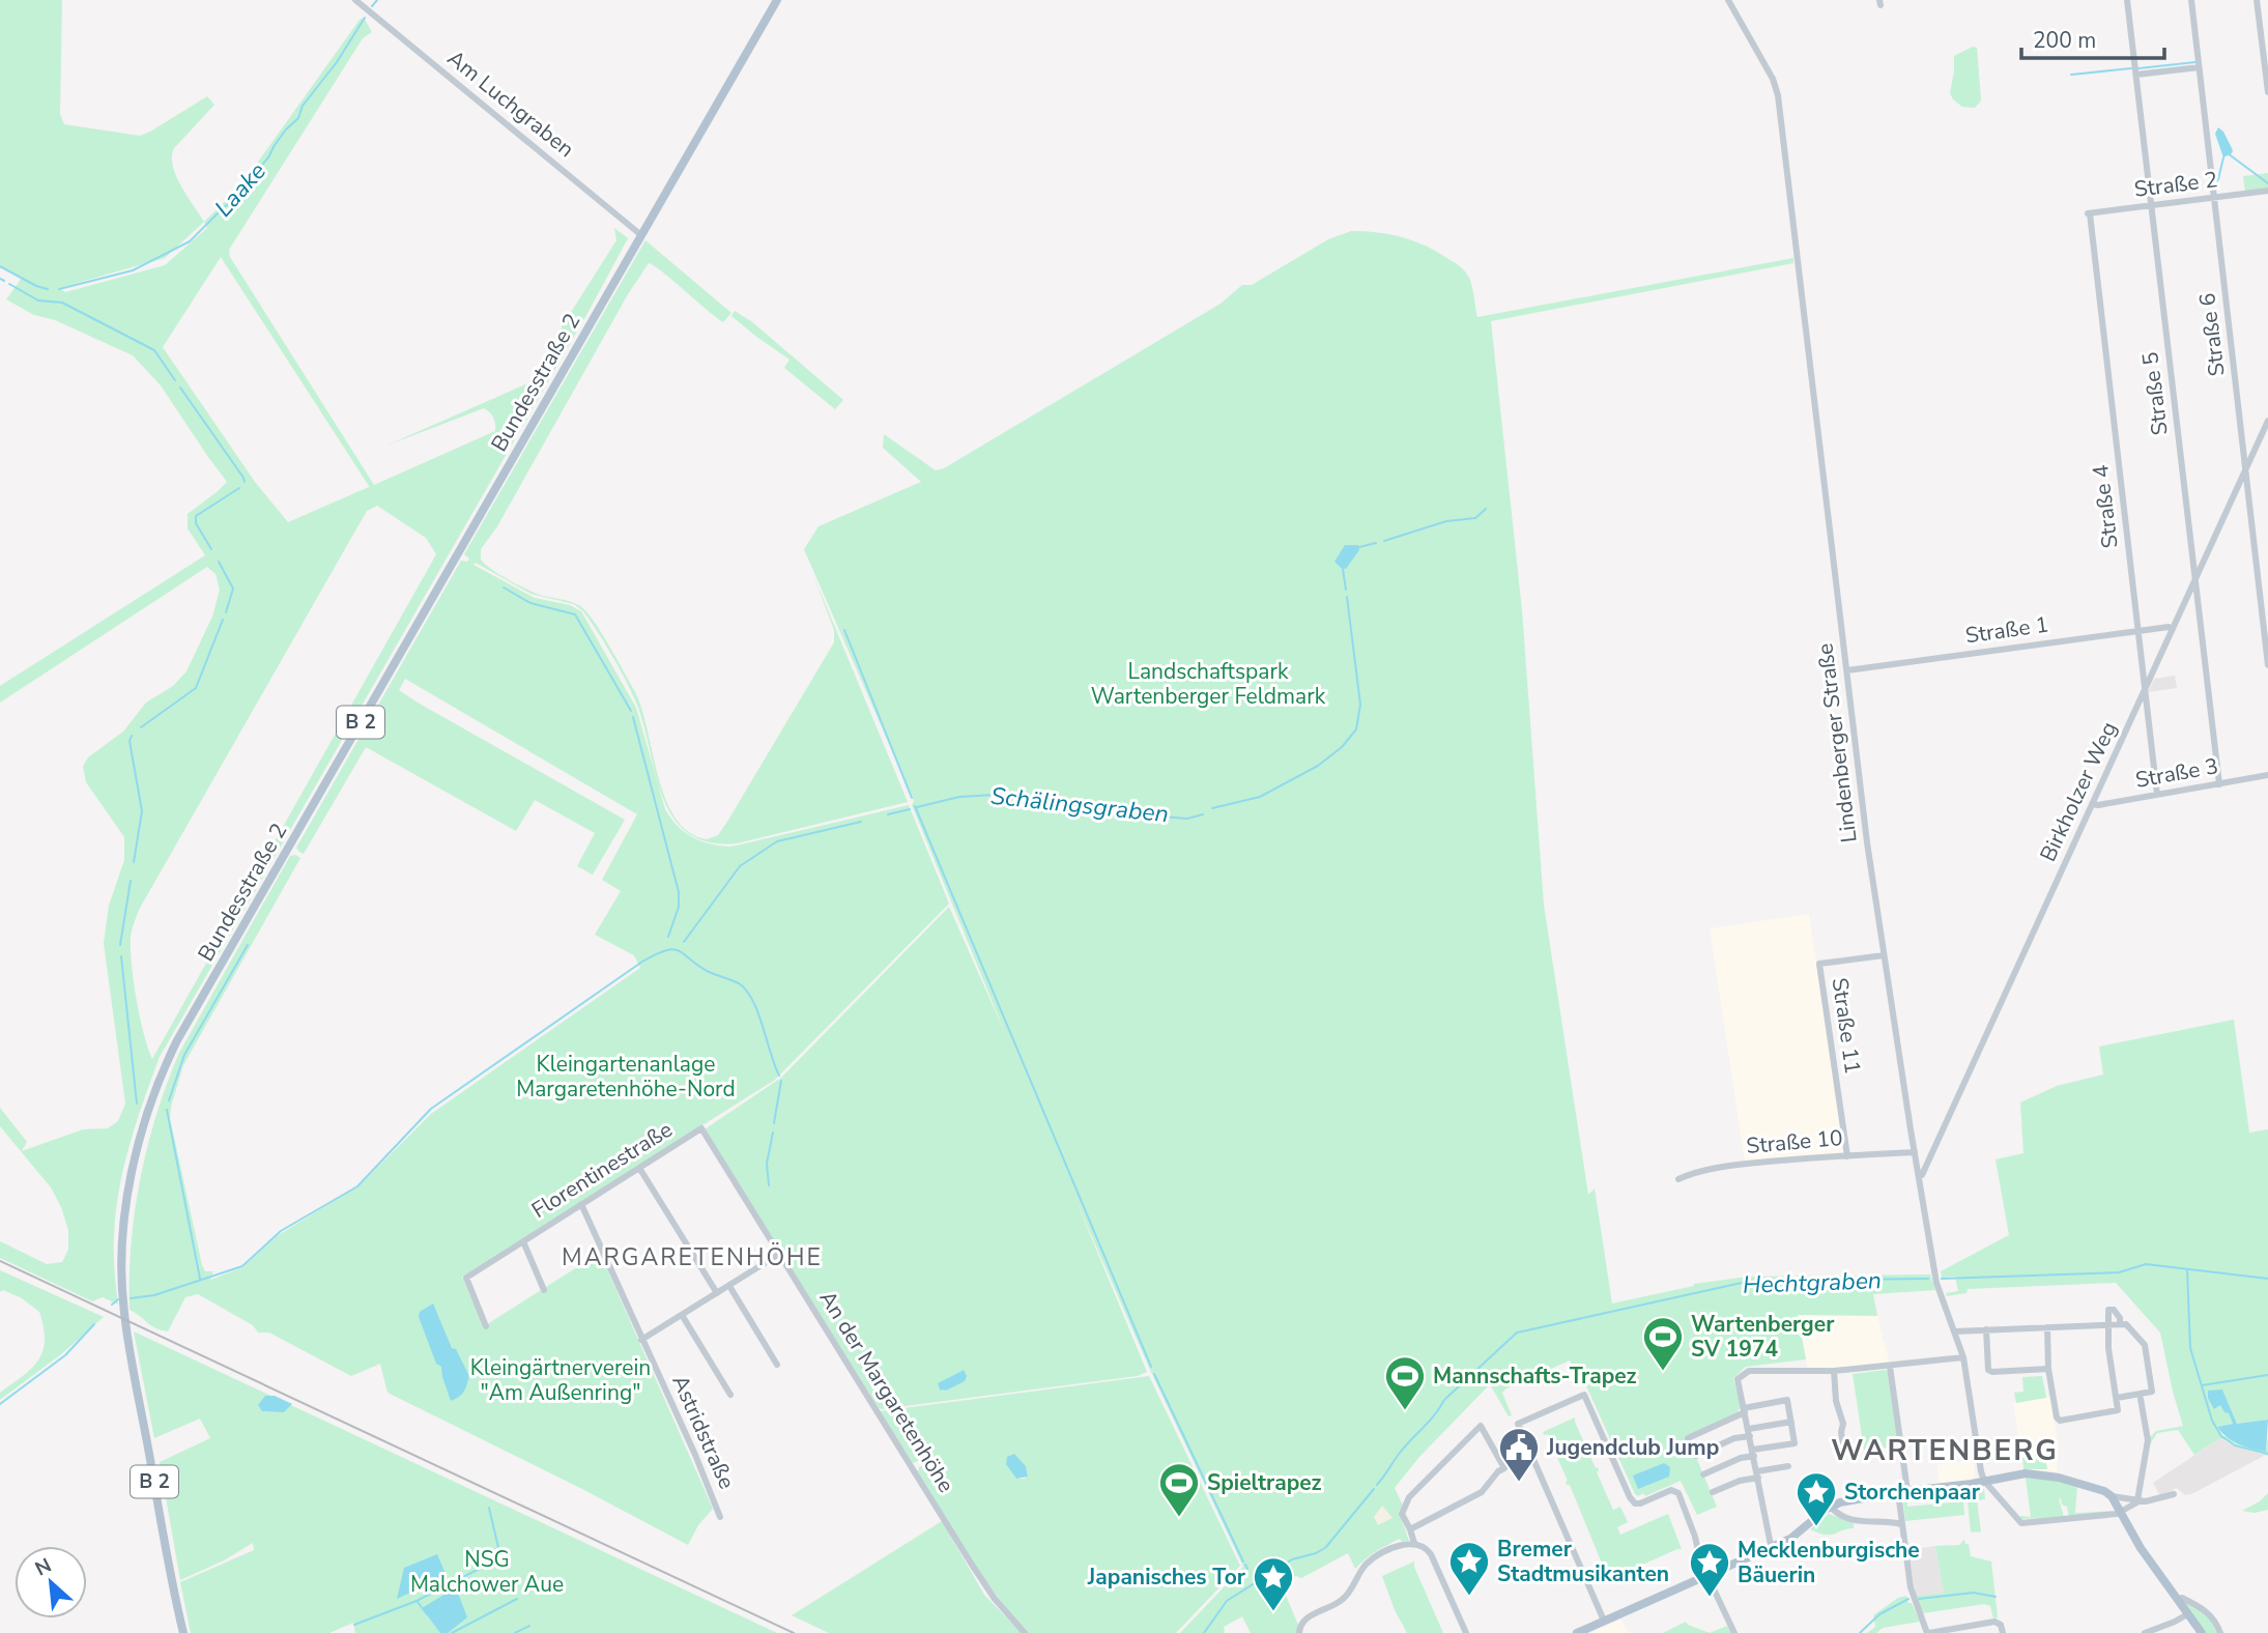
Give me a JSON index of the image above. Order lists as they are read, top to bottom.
{
  "streets": {
    "main road": ["Bundesstraße 2", "B 2"],
    "street": [
      "Am Luchgraben",
      "Straße 2",
      "Straße 6",
      "Straße 5",
      "Straße 4",
      "Straße 1",
      "Lindenberger Straße",
      "Straße 3",
      "Birkholzer Weg",
      "Straße 11",
      "Straße 10",
      "Florentinestraße",
      "An der Margaretenhöhe",
      "Astridstraße"
    ]
  },
  "crossings": [
    ["Am Luchgraben", "Bundesstraße 2"],
    ["Am Luchgraben", "B 2"],
    ["Straße 2", "Straße 6"],
    ["Straße 2", "Straße 5"],
    ["Straße 2", "Straße 4"],
    ["Straße 6", "Birkholzer Weg"],
    ["Bundesstraße 2", "B 2"],
    ["Straße 5", "Straße 3"],
    ["Straße 5", "Birkholzer Weg"],
    ["Straße 4", "Straße 1"],
    ["Straße 4", "Straße 3"],
    ["Straße 4", "Birkholzer Weg"],
    ["Straße 1", "Lindenberger Straße"],
    ["Straße 1", "Birkholzer Weg"],
    ["Lindenberger Straße", "Birkholzer Weg"],
    ["Lindenberger Straße", "Straße 11"],
    ["Lindenberger Straße", "Straße 10"],
    ["Straße 3", "Birkholzer Weg"],
    ["Birkholzer Weg", "Straße 10"],
    ["Straße 11", "Straße 10"],
    ["Florentinestraße", "An der Margaretenhöhe"],
    ["Florentinestraße", "Astridstraße"]
  ],
  "districts": ["MARGARETENHÖHE", "WARTENBERG"],
  "water": ["Laake", "Schälingsgraben", "Hechtgraben"],
  "parks": [
    "Landschaftspark Wartenberger Feldmark",
    "Kleingartenanlage Margaretenhöhe-Nord",
    "Kleingärtnerverein \"Am Außenring\"",
    "NSG Malchower Aue"
  ],
  "places": {
    "sports": ["Wartenberger SV 1974", "Mannschafts-Trapez", "Spieltrapez"],
    "public building": ["Jugendclub Jump"],
    "place": [
      "Storchenpaar",
      "Bremer Stadtmusikanten",
      "Mecklenburgische Bäuerin",
      "Japanisches Tor"
    ]
  },
  "scale_bar": "200 m",
  "north": "top left"
}
